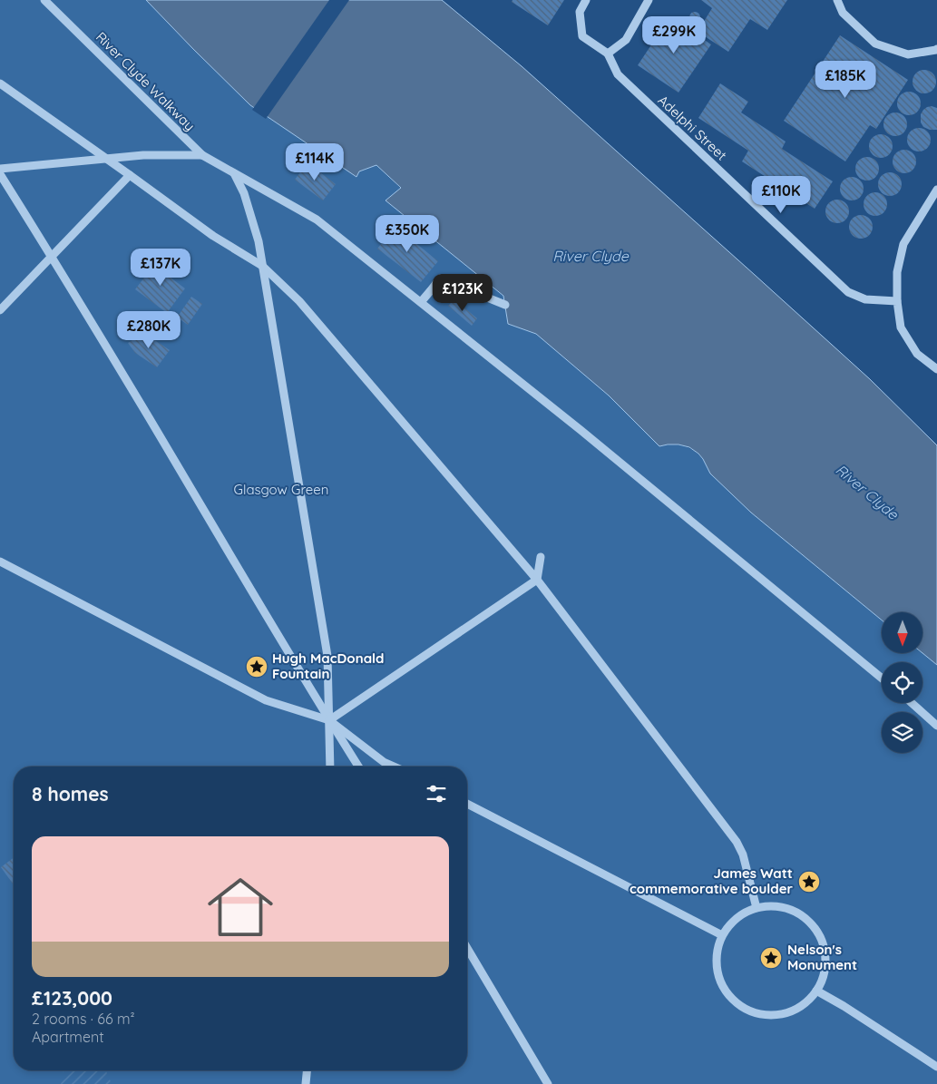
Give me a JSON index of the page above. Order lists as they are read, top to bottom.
{
  "streets": {
    "street": ["River Clyde Walkway", "Adelphi Street"]
  },
  "water": ["River Clyde"],
  "parks": ["Glasgow Green"],
  "places": {
    "place": ["Hugh MacDonald Fountain", "James Watt commemorative boulder", "Nelson's Monument"]
  },
  "north": "bottom",
  "page": {
    "price": [
      "£299K",
      "£185K",
      "£114K",
      "£110K",
      "£350K",
      "£137K",
      "£123K",
      "£280K"
    ],
    "heading": "8 homes",
    "list": [
      {
        "name": "£123,000",
        "note": "2 rooms · 66 m² · Apartment"
      }
    ]
  }
}
